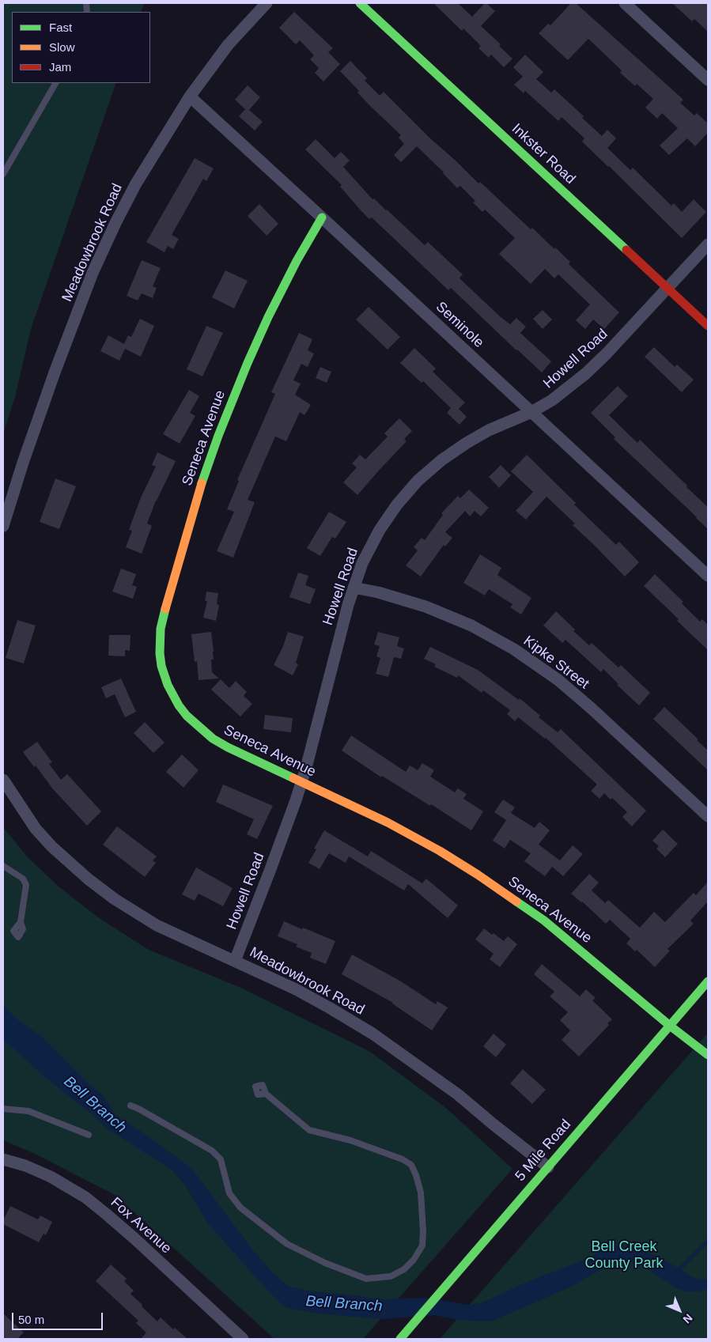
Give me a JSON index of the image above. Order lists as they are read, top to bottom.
{
  "streets": {
    "street": [
      "Inkster Road",
      "Meadowbrook Road",
      "Seminole",
      "Howell Road",
      "Seneca Avenue",
      "Kipke Street",
      "5 Mile Road",
      "Fox Avenue"
    ]
  },
  "crossings": [
    ["Inkster Road", "Howell Road"],
    ["Meadowbrook Road", "Seminole"],
    ["Meadowbrook Road", "Howell Road"],
    ["Meadowbrook Road", "5 Mile Road"],
    ["Seminole", "Howell Road"],
    ["Seminole", "Seneca Avenue"],
    ["Howell Road", "Seneca Avenue"],
    ["Howell Road", "Kipke Street"],
    ["Seneca Avenue", "5 Mile Road"]
  ],
  "water": ["Bell Branch"],
  "parks": ["Bell Creek County Park"],
  "legend": ["Fast", "Slow", "Jam"],
  "scale_bar": "50 m",
  "north": "bottom right"
}
